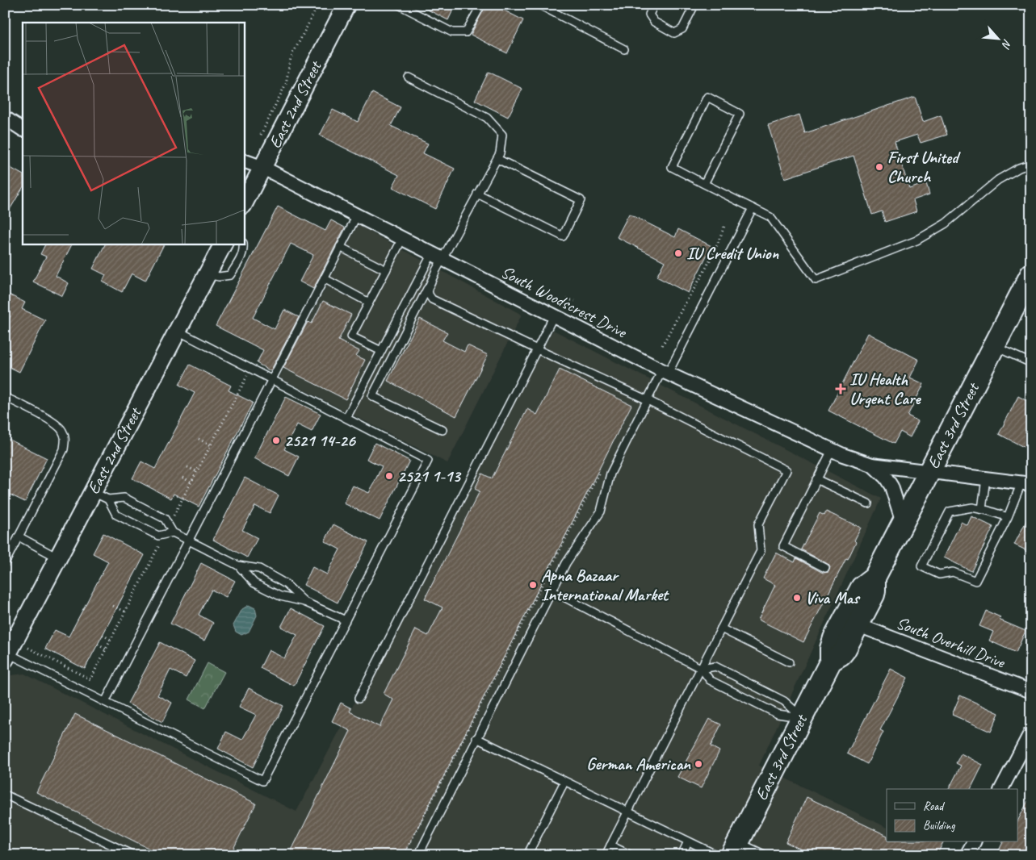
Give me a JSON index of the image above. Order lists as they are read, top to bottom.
{
  "streets": {
    "main road": ["East 3rd Street"],
    "street": ["East 2nd Street", "South Woodscrest Drive", "South Overhill Drive"]
  },
  "crossings": [
    ["East 2nd Street", "South Woodscrest Drive"],
    ["South Woodscrest Drive", "East 3rd Street"],
    ["East 3rd Street", "South Overhill Drive"]
  ],
  "places": {
    "other": [
      "First United Church",
      "IU Credit Union",
      "2521 14-26",
      "2521 1-13",
      "Apna Bazaar International Market",
      "Viva Mas",
      "German American"
    ],
    "health": ["IU Health Urgent Care"]
  },
  "legend": ["Road", "Building"],
  "north": "bottom right"
}
